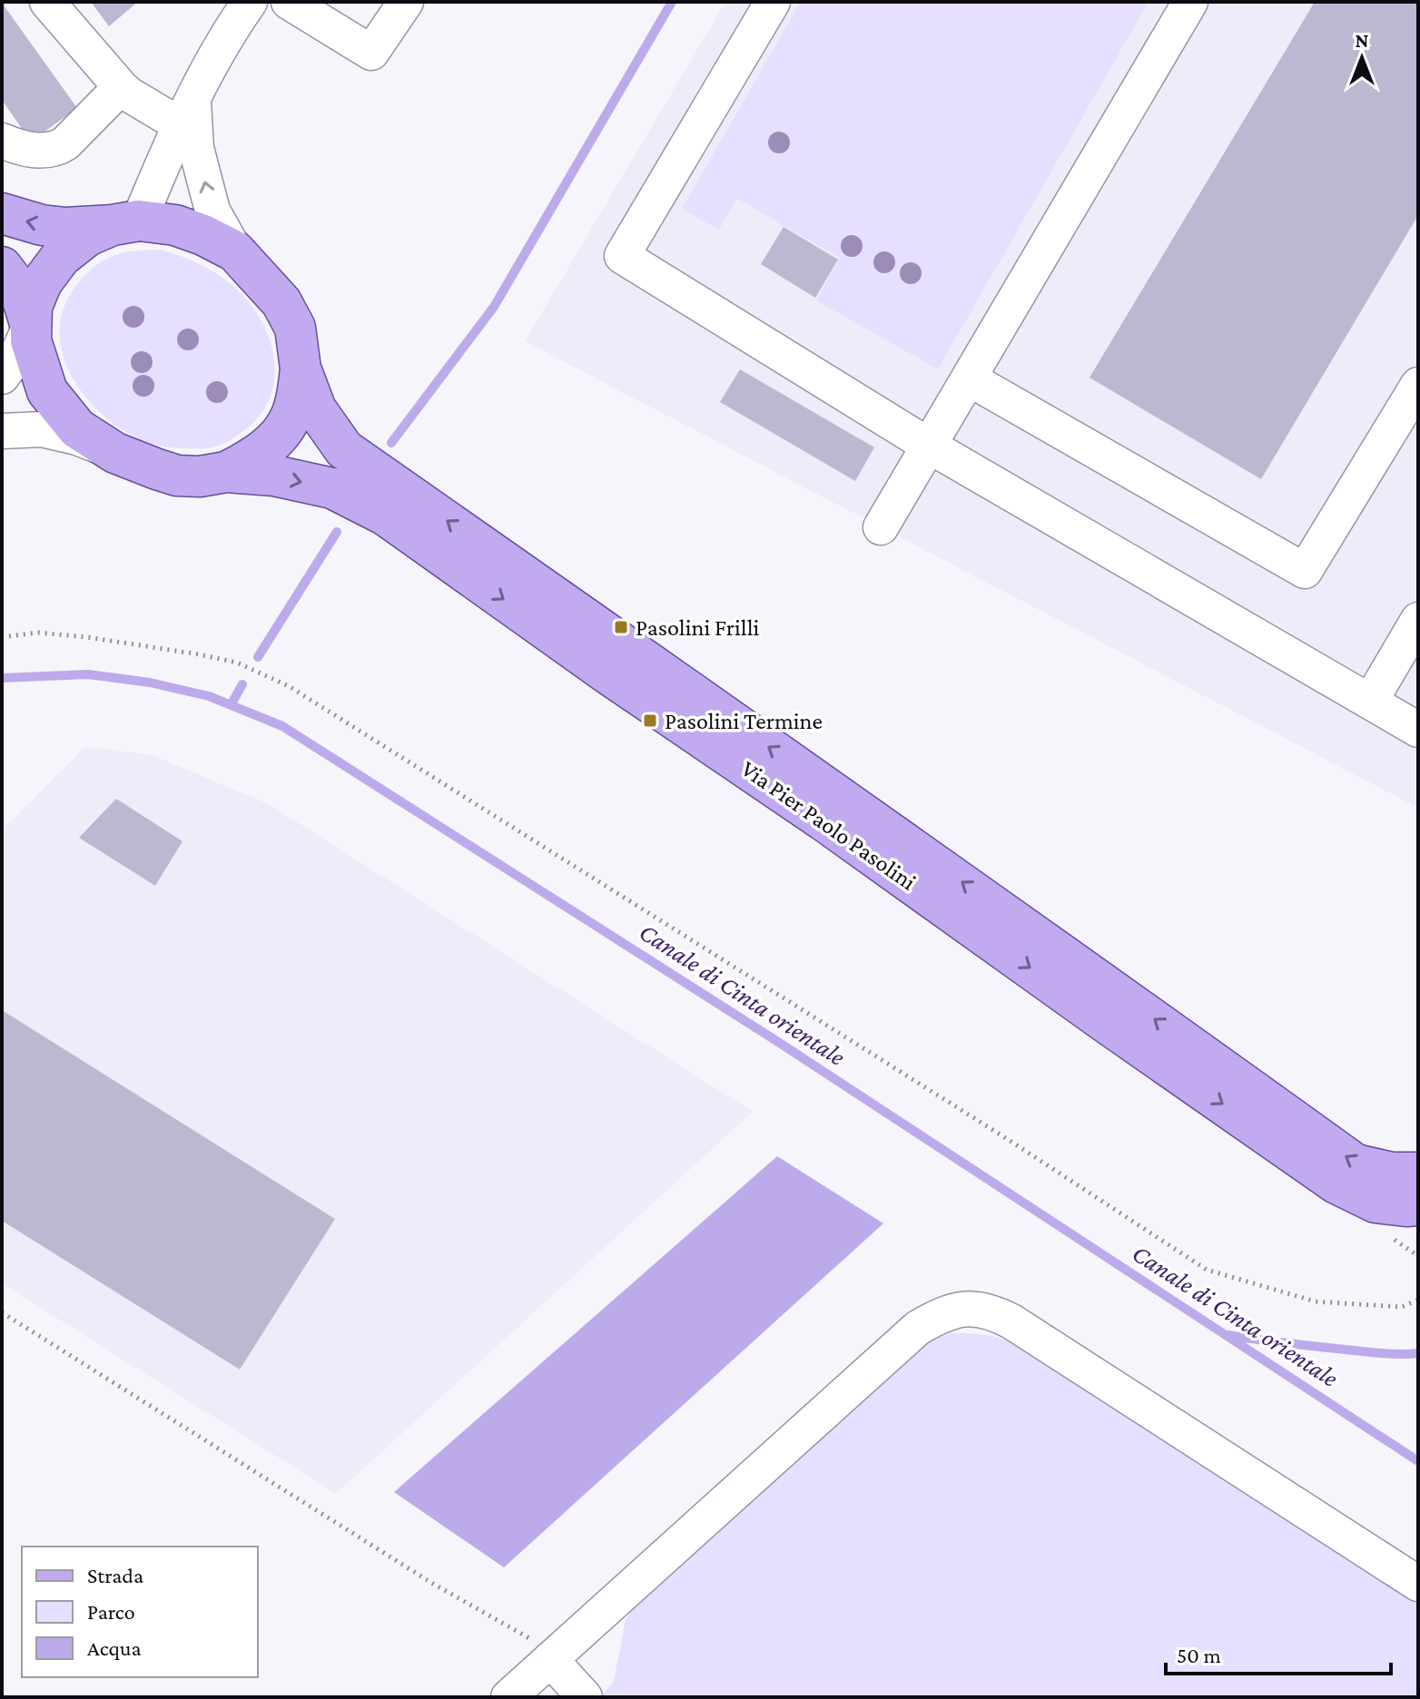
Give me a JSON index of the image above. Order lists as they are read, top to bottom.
{
  "streets": {
    "main road": ["Via Pier Paolo Pasolini"]
  },
  "water": ["Canale di Cinta orientale"],
  "places": {
    "transit": ["Pasolini Frilli", "Pasolini Termine"]
  },
  "legend": ["Strada", "Parco", "Acqua"],
  "scale_bar": "50 m",
  "north": "top"
}
